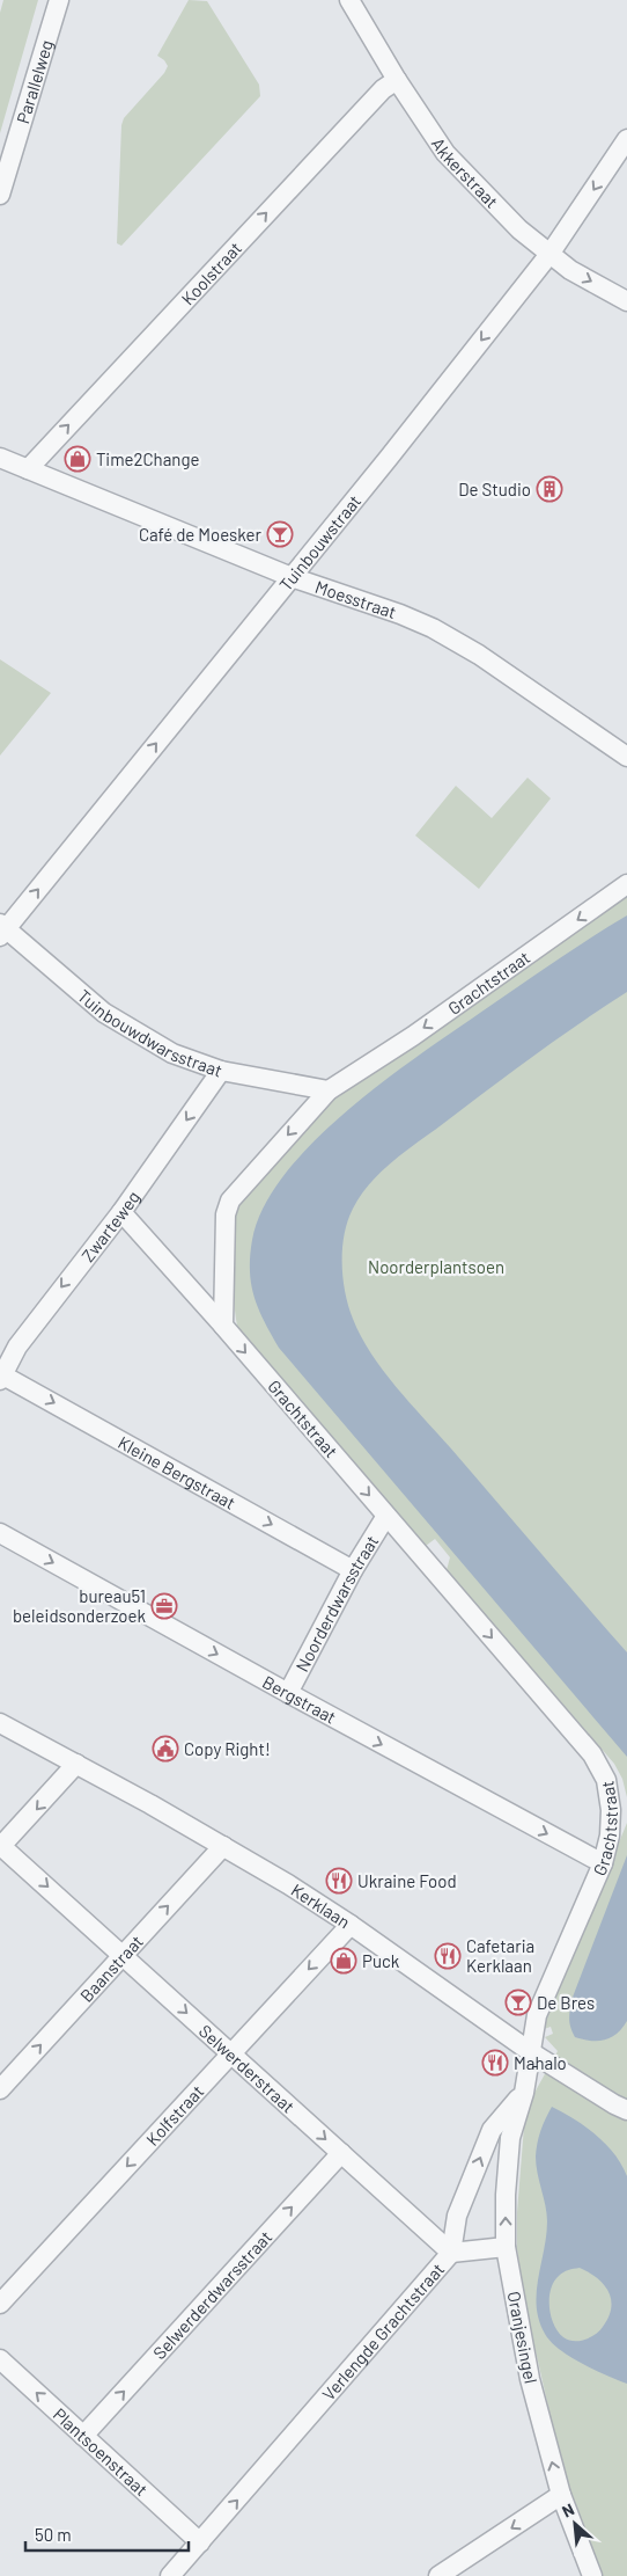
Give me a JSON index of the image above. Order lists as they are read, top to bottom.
{
  "streets": {
    "street": [
      "Parallelweg",
      "Akkerstraat",
      "Koolstraat",
      "Tuinbouwstraat",
      "Moesstraat",
      "Grachtstraat",
      "Tuinbouwdwarsstraat",
      "Zwarteweg",
      "Kleine Bergstraat",
      "Noorderdwarsstraat",
      "Bergstraat",
      "Kerklaan",
      "Baanstraat",
      "Selwerderstraat",
      "Kolfstraat",
      "Selwerderdwarsstraat",
      "Verlengde Grachtstraat",
      "Oranjesingel",
      "Plantsoenstraat"
    ]
  },
  "crossings": [
    ["Akkerstraat", "Koolstraat"],
    ["Akkerstraat", "Tuinbouwstraat"],
    ["Koolstraat", "Moesstraat"],
    ["Tuinbouwstraat", "Moesstraat"],
    ["Tuinbouwstraat", "Tuinbouwdwarsstraat"],
    ["Grachtstraat", "Tuinbouwdwarsstraat"],
    ["Grachtstraat", "Noorderdwarsstraat"],
    ["Grachtstraat", "Bergstraat"],
    ["Grachtstraat", "Kerklaan"],
    ["Tuinbouwdwarsstraat", "Zwarteweg"],
    ["Zwarteweg", "Kleine Bergstraat"],
    ["Kleine Bergstraat", "Noorderdwarsstraat"],
    ["Noorderdwarsstraat", "Bergstraat"],
    ["Kerklaan", "Baanstraat"],
    ["Kerklaan", "Kolfstraat"],
    ["Baanstraat", "Selwerderstraat"],
    ["Selwerderstraat", "Kolfstraat"],
    ["Selwerderstraat", "Selwerderdwarsstraat"],
    ["Selwerderstraat", "Verlengde Grachtstraat"],
    ["Selwerderdwarsstraat", "Plantsoenstraat"],
    ["Verlengde Grachtstraat", "Oranjesingel"],
    ["Verlengde Grachtstraat", "Plantsoenstraat"]
  ],
  "one_way": [
    "Koolstraat",
    "Zwarteweg",
    "Kleine Bergstraat",
    "Bergstraat",
    "Selwerderstraat",
    "Kolfstraat",
    "Selwerderdwarsstraat",
    "Verlengde Grachtstraat",
    "Oranjesingel",
    "Plantsoenstraat"
  ],
  "parks": ["Noorderplantsoen"],
  "places": {
    "shop": ["Time2Change", "Puck"],
    "building": ["De Studio"],
    "bar": ["Café de Moesker", "De Bres"],
    "office": ["bureau51 beleidsonderzoek"],
    "public building": ["Copy Right!"],
    "restaurant": ["Ukraine Food", "Cafetaria Kerklaan", "Mah̄alo"]
  },
  "scale_bar": "50 m",
  "north": "top left"
}
